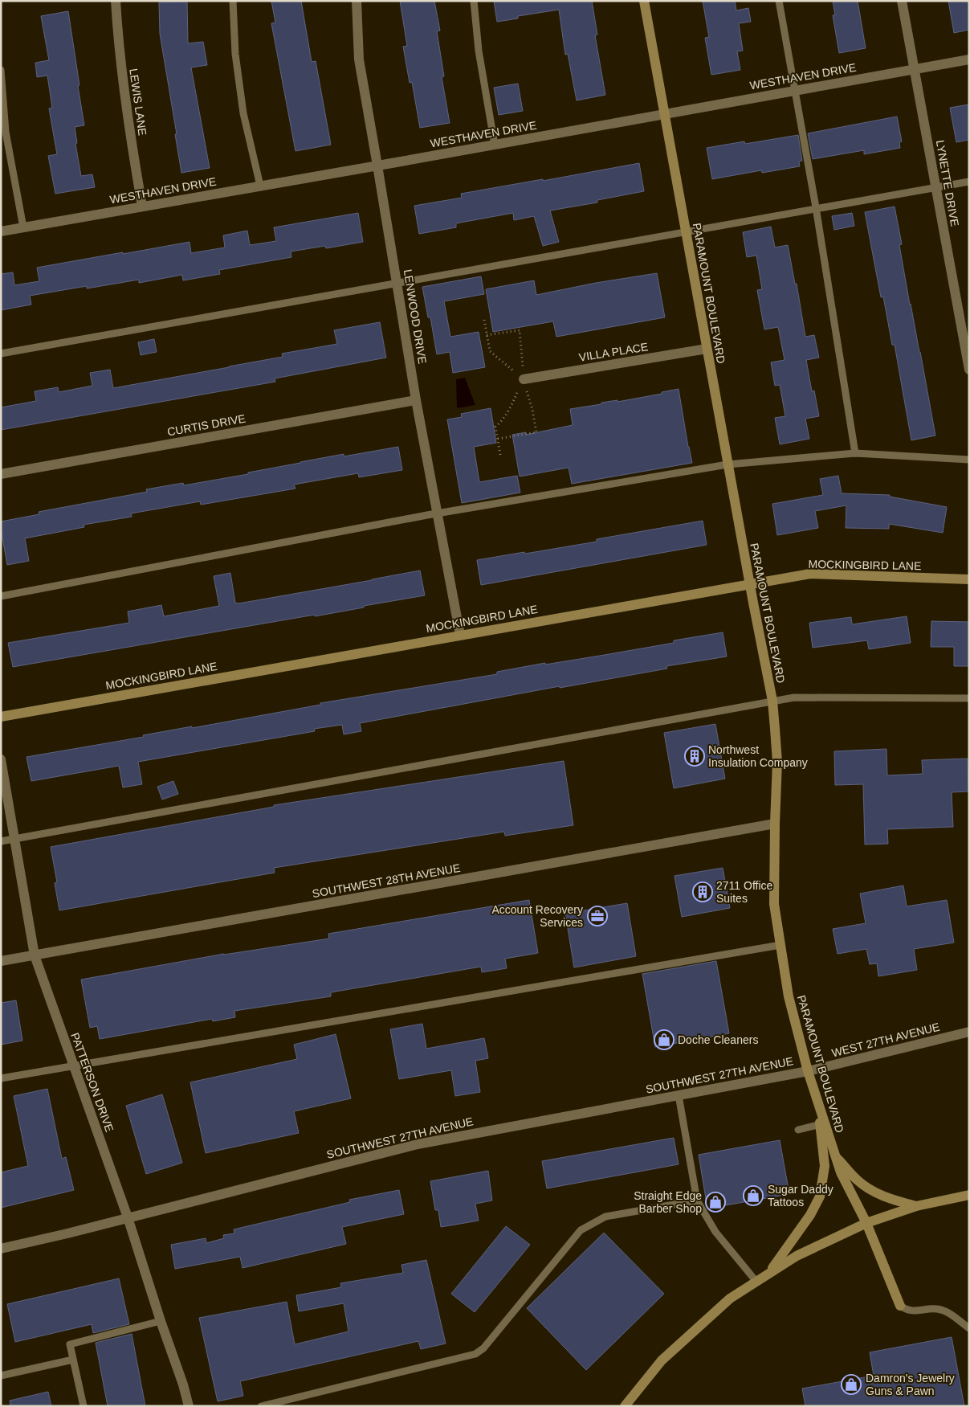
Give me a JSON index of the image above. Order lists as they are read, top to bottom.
{
  "streets": {
    "main road": ["PARAMOUNT BOULEVARD", "MOCKINGBIRD LANE"],
    "street": [
      "WESTHAVEN DRIVE",
      "LEWIS LANE",
      "LYNETTE DRIVE",
      "LENWOOD DRIVE",
      "VILLA PLACE",
      "CURTIS DRIVE",
      "SOUTHWEST 28TH AVENUE",
      "WEST 27TH AVENUE",
      "SOUTHWEST 27TH AVENUE",
      "PATTERSON DRIVE"
    ]
  },
  "crossings": [
    ["WESTHAVEN DRIVE", "LEWIS LANE"],
    ["WESTHAVEN DRIVE", "LYNETTE DRIVE"],
    ["WESTHAVEN DRIVE", "PARAMOUNT BOULEVARD"],
    ["WESTHAVEN DRIVE", "LENWOOD DRIVE"],
    ["PARAMOUNT BOULEVARD", "VILLA PLACE"],
    ["PARAMOUNT BOULEVARD", "MOCKINGBIRD LANE"],
    ["PARAMOUNT BOULEVARD", "SOUTHWEST 28TH AVENUE"],
    ["PARAMOUNT BOULEVARD", "WEST 27TH AVENUE"],
    ["PARAMOUNT BOULEVARD", "SOUTHWEST 27TH AVENUE"],
    ["LENWOOD DRIVE", "CURTIS DRIVE"],
    ["LENWOOD DRIVE", "MOCKINGBIRD LANE"],
    ["SOUTHWEST 28TH AVENUE", "PATTERSON DRIVE"],
    ["WEST 27TH AVENUE", "SOUTHWEST 27TH AVENUE"],
    ["SOUTHWEST 27TH AVENUE", "PATTERSON DRIVE"]
  ],
  "places": {
    "building": ["Northwest Insulation Company", "2711 Office Suites"],
    "office": ["Account Recovery Services"],
    "shop": [
      "Doche Cleaners",
      "Sugar Daddy Tattoos",
      "Straight Edge Barber Shop",
      "Damron's Jewelry Guns & Pawn"
    ]
  }
}
